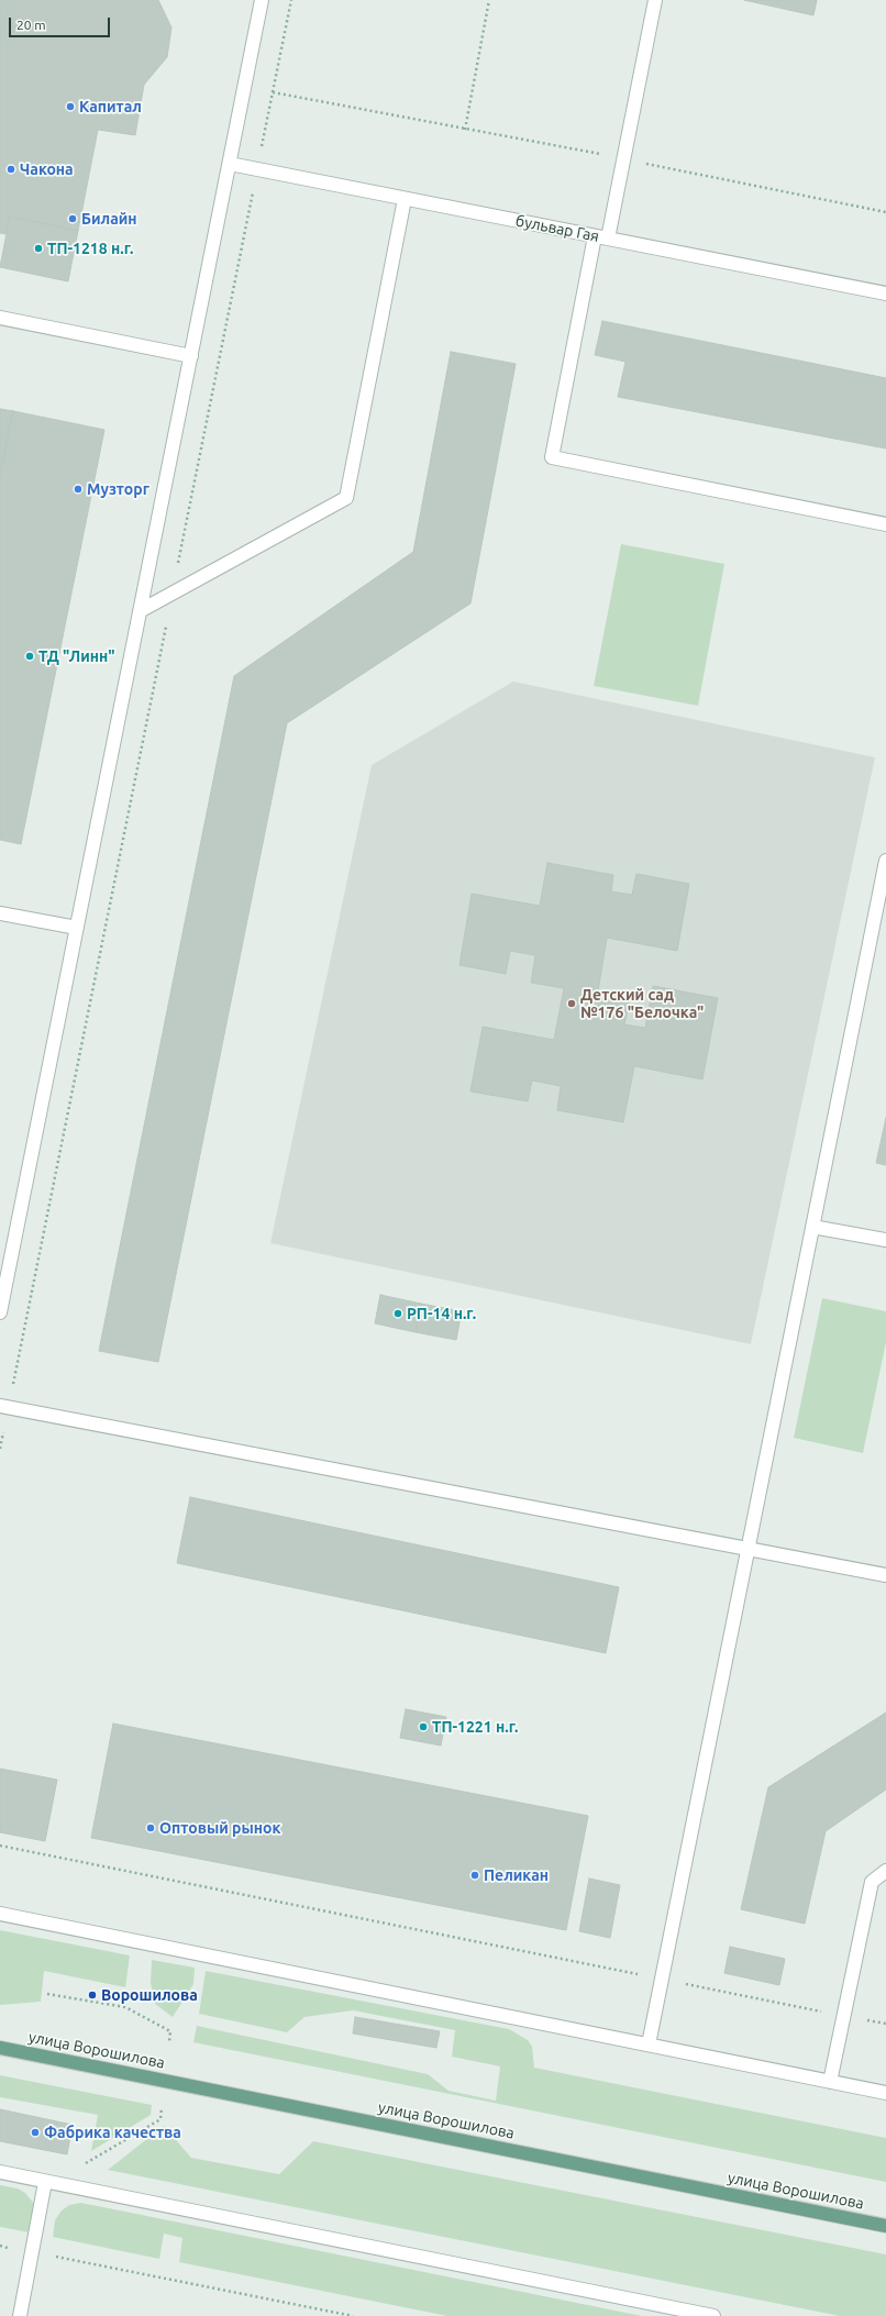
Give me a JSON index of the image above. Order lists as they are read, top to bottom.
{
  "streets": {
    "main road": ["улица Ворошилова"],
    "street": ["бульвар Гая"]
  },
  "places": [
    "Капитал",
    "Чакона",
    "Билайн",
    "ТП-1218 н.г.",
    "Музторг",
    "ТД \"Линн\"",
    "Детский сад №176 \"Белочка\"",
    "РП-14 н.г.",
    "ТП-1221 н.г.",
    "Оптовый рынок",
    "Пеликан",
    "Ворошилова",
    "Фабрика качества"
  ],
  "scale_bar": "20 m"
}
